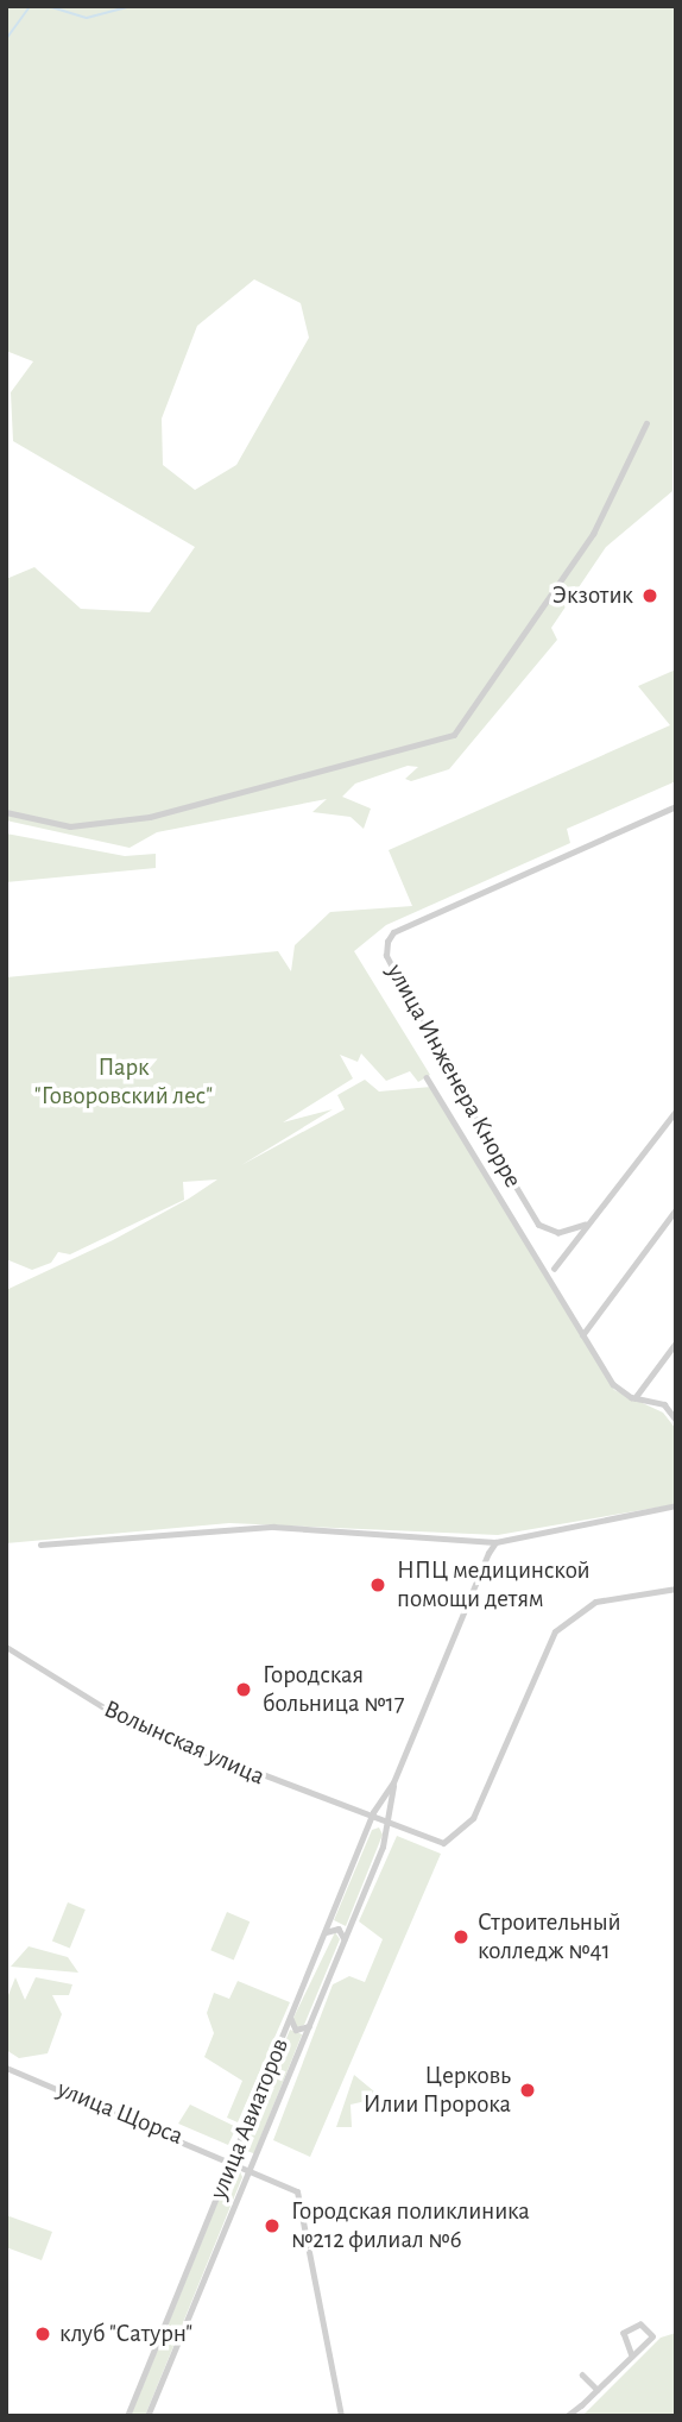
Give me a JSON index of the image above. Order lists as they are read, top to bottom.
{
  "streets": {
    "street": [
      "улица Инженера Кнорре",
      "Волынская улица",
      "улица Щорса",
      "улица Авиаторов"
    ]
  },
  "crossings": [
    ["Волынская улица", "улица Авиаторов"],
    ["улица Щорса", "улица Авиаторов"]
  ],
  "parks": ["Парк \"Говоровский лес\""],
  "places": [
    "Экзотик",
    "НПЦ медицинской помощи детям",
    "Городская больница №17",
    "Строительный колледж №41",
    "Церковь Илии Пророка",
    "Городская поликлиника №212 филиал №6",
    "клуб \"Сатурн\""
  ]
}
